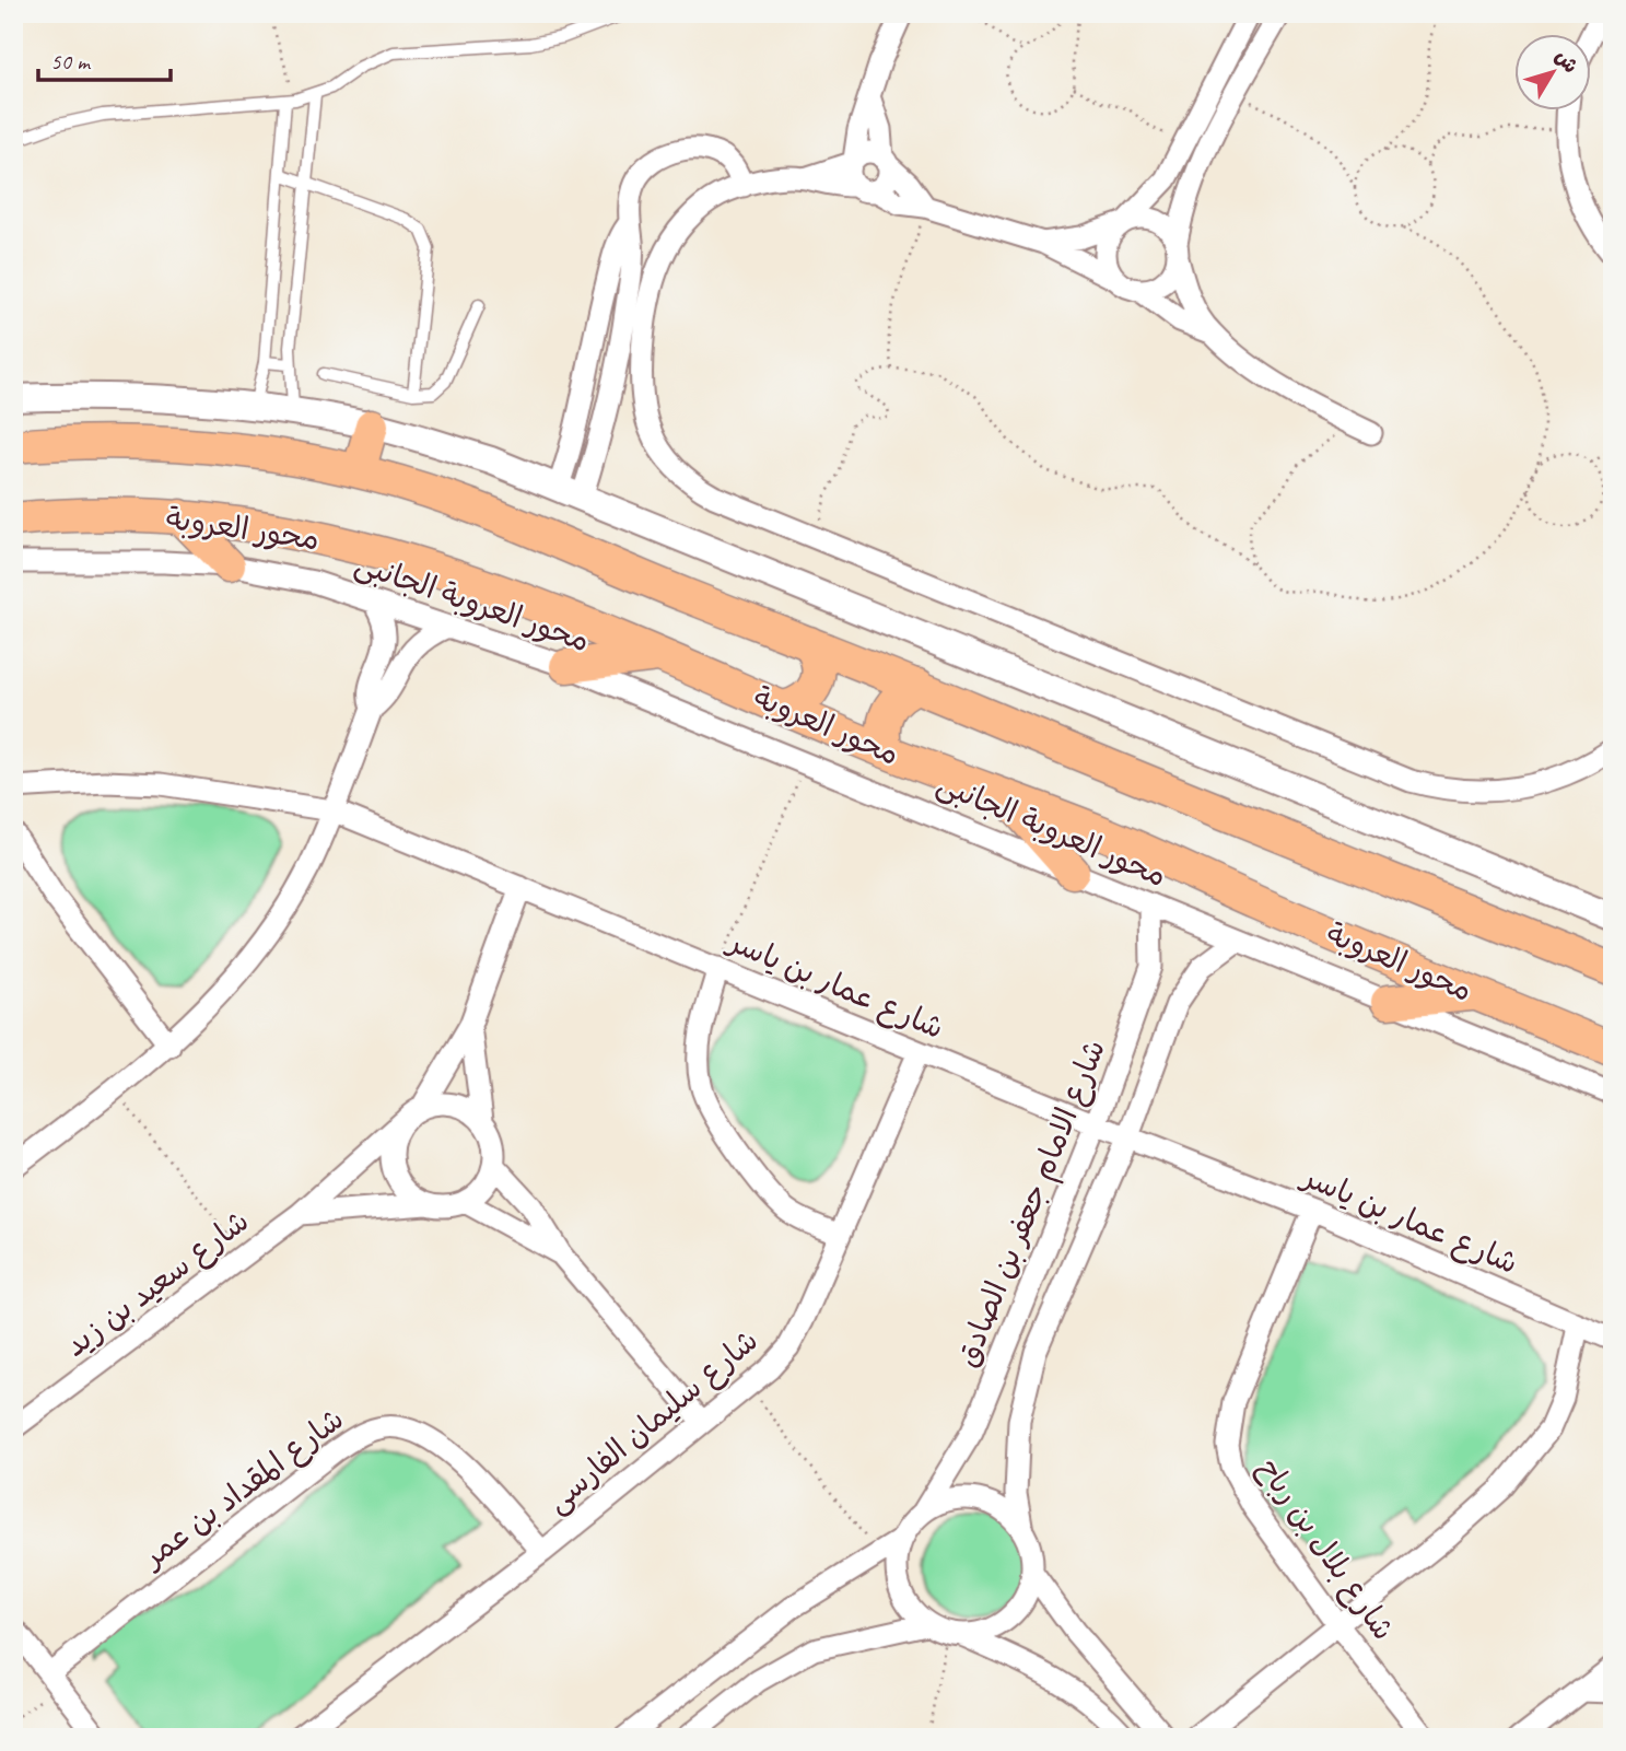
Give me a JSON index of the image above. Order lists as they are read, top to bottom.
{
  "streets": {
    "main road": ["محور العروبة"],
    "street": [
      "محور العروبة الجانبى",
      "شارع عمار بن ياسر",
      "شارع الامام جعفر بن الصادق",
      "شارع سعيد بن زيد",
      "شارع سليمان الفارسى",
      "شارع المقداد بن عمر",
      "شارع بلال بن رباح"
    ]
  },
  "crossings": [
    ["محور العروبة الجانبى", "شارع الامام جعفر بن الصادق"],
    ["شارع عمار بن ياسر", "شارع الامام جعفر بن الصادق"],
    ["شارع عمار بن ياسر", "شارع سليمان الفارسى"],
    ["شارع عمار بن ياسر", "شارع بلال بن رباح"],
    ["شارع سليمان الفارسى", "شارع المقداد بن عمر"]
  ],
  "scale_bar": "50 m",
  "north": "top right"
}
